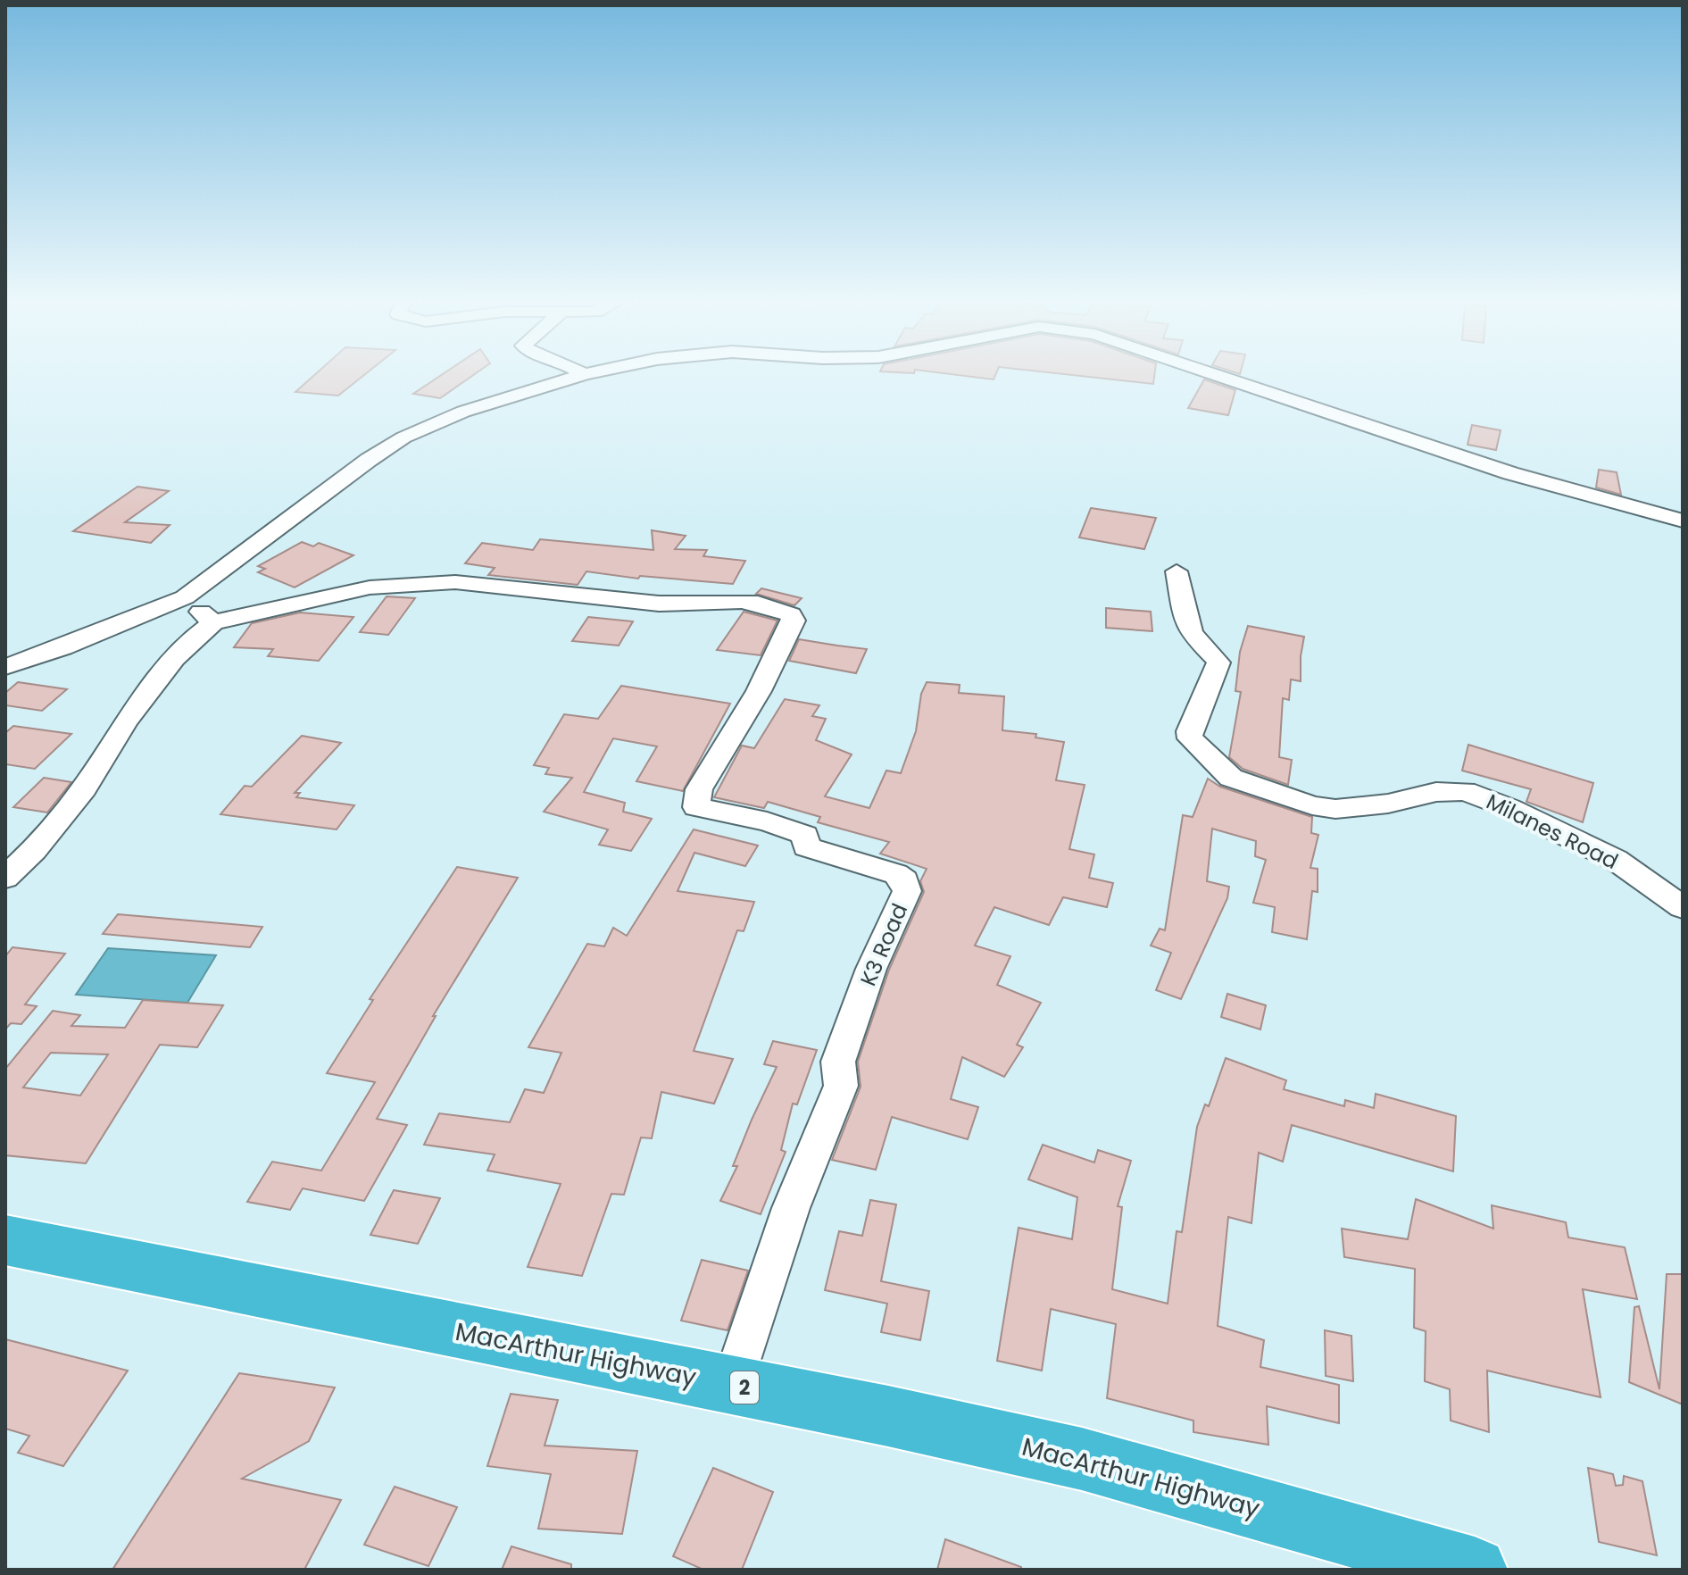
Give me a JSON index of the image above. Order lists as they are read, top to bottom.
{
  "streets": {
    "highway": ["MacArthur Highway", "2"],
    "street": ["Milanes Road", "K3 Road"]
  },
  "crossings": [
    ["K3 Road", "MacArthur Highway"]
  ]
}
